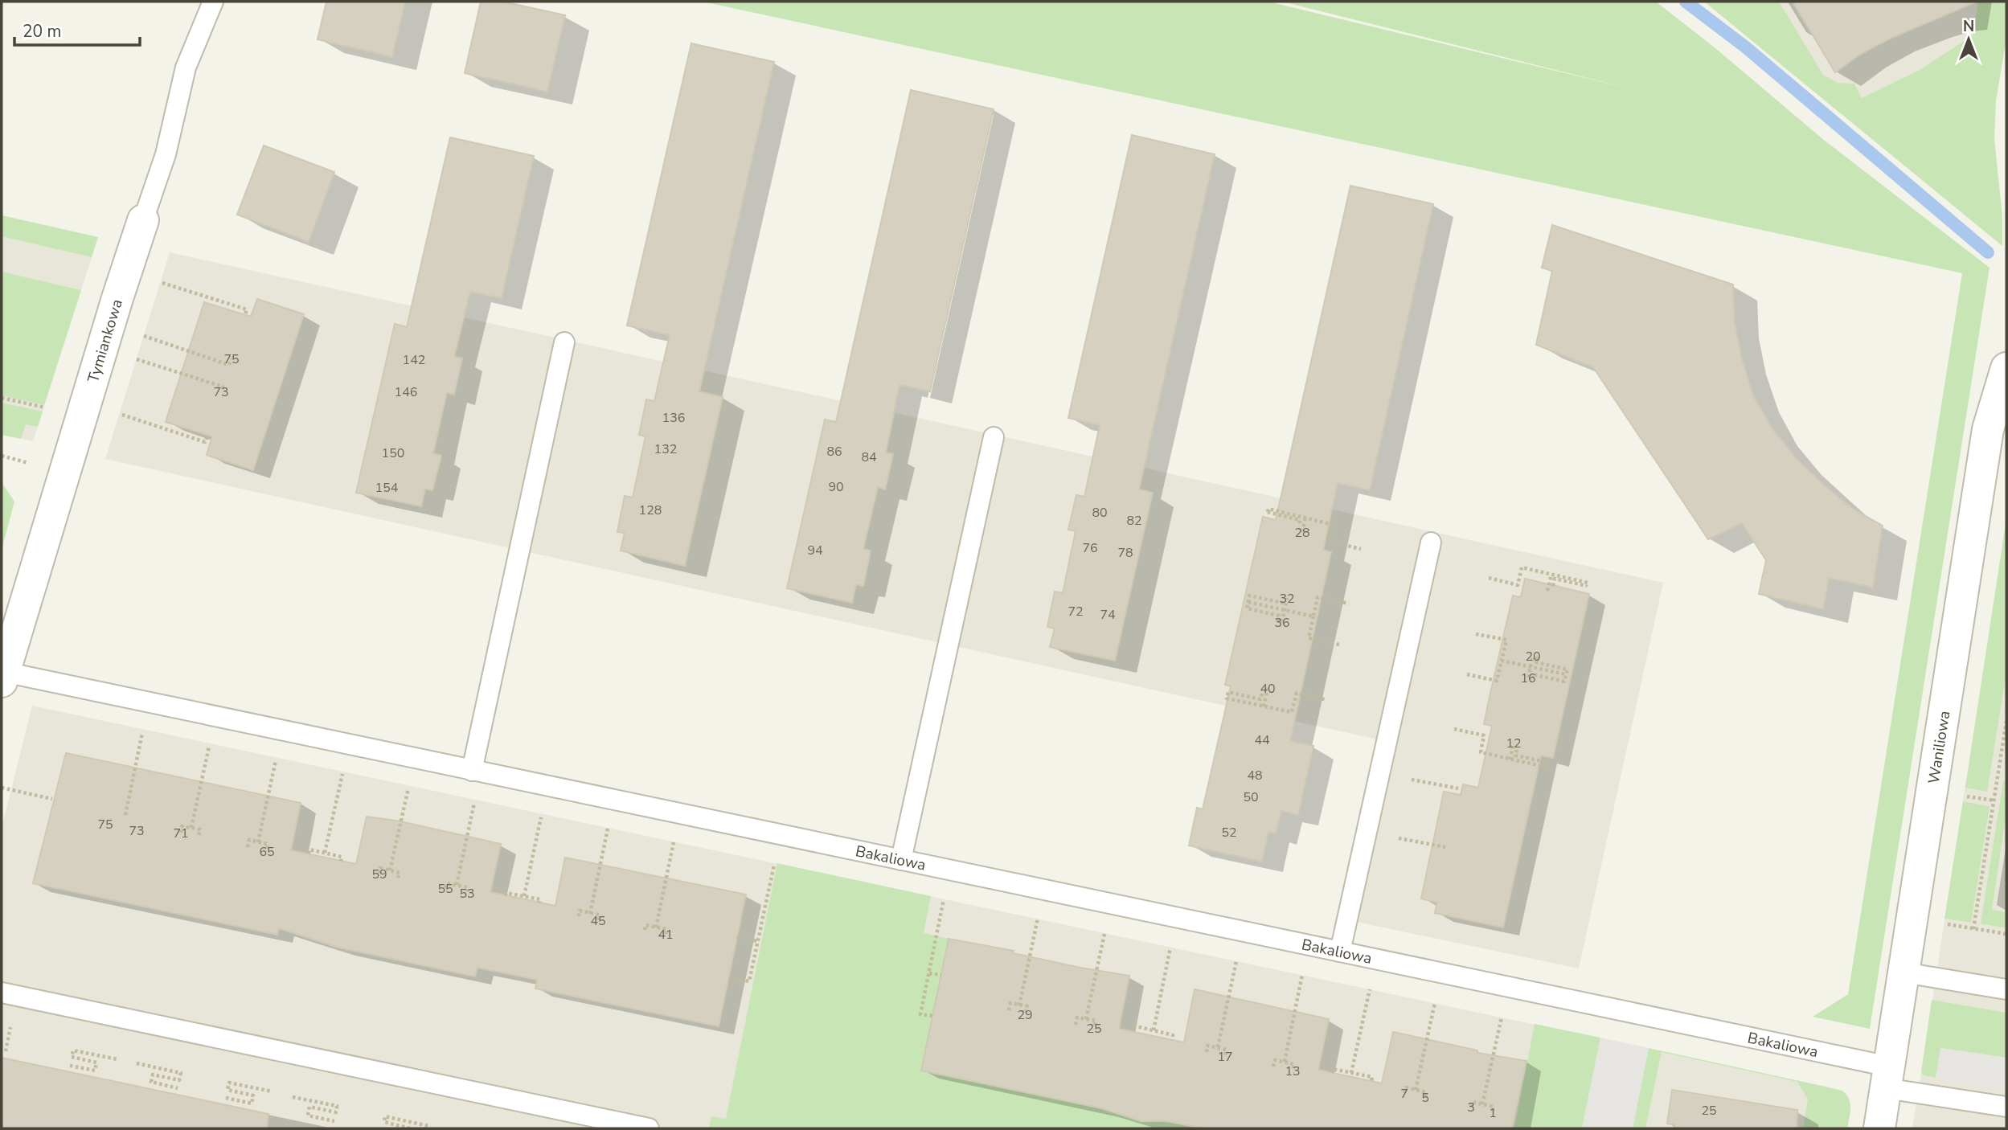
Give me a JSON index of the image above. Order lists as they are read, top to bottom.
{
  "streets": {
    "street": ["Tymiankowa", "Waniliowa"],
    "lane": ["Bakaliowa"]
  },
  "crossings": [
    ["Tymiankowa", "Bakaliowa"],
    ["Waniliowa", "Bakaliowa"]
  ],
  "house_numbers": [
    "75",
    "142",
    "73",
    "146",
    "136",
    "132",
    "86",
    "150",
    "84",
    "90",
    "154",
    "128",
    "80",
    "82",
    "28",
    "76",
    "94",
    "78",
    "32",
    "72",
    "74",
    "36",
    "20",
    "16",
    "40",
    "44",
    "12",
    "48",
    "50",
    "75",
    "73",
    "52",
    "71",
    "65",
    "59",
    "55",
    "53",
    "45",
    "41",
    "29",
    "25",
    "17",
    "13",
    "7",
    "5",
    "3",
    "25",
    "1"
  ],
  "scale_bar": "20 m",
  "north": "top"
}
